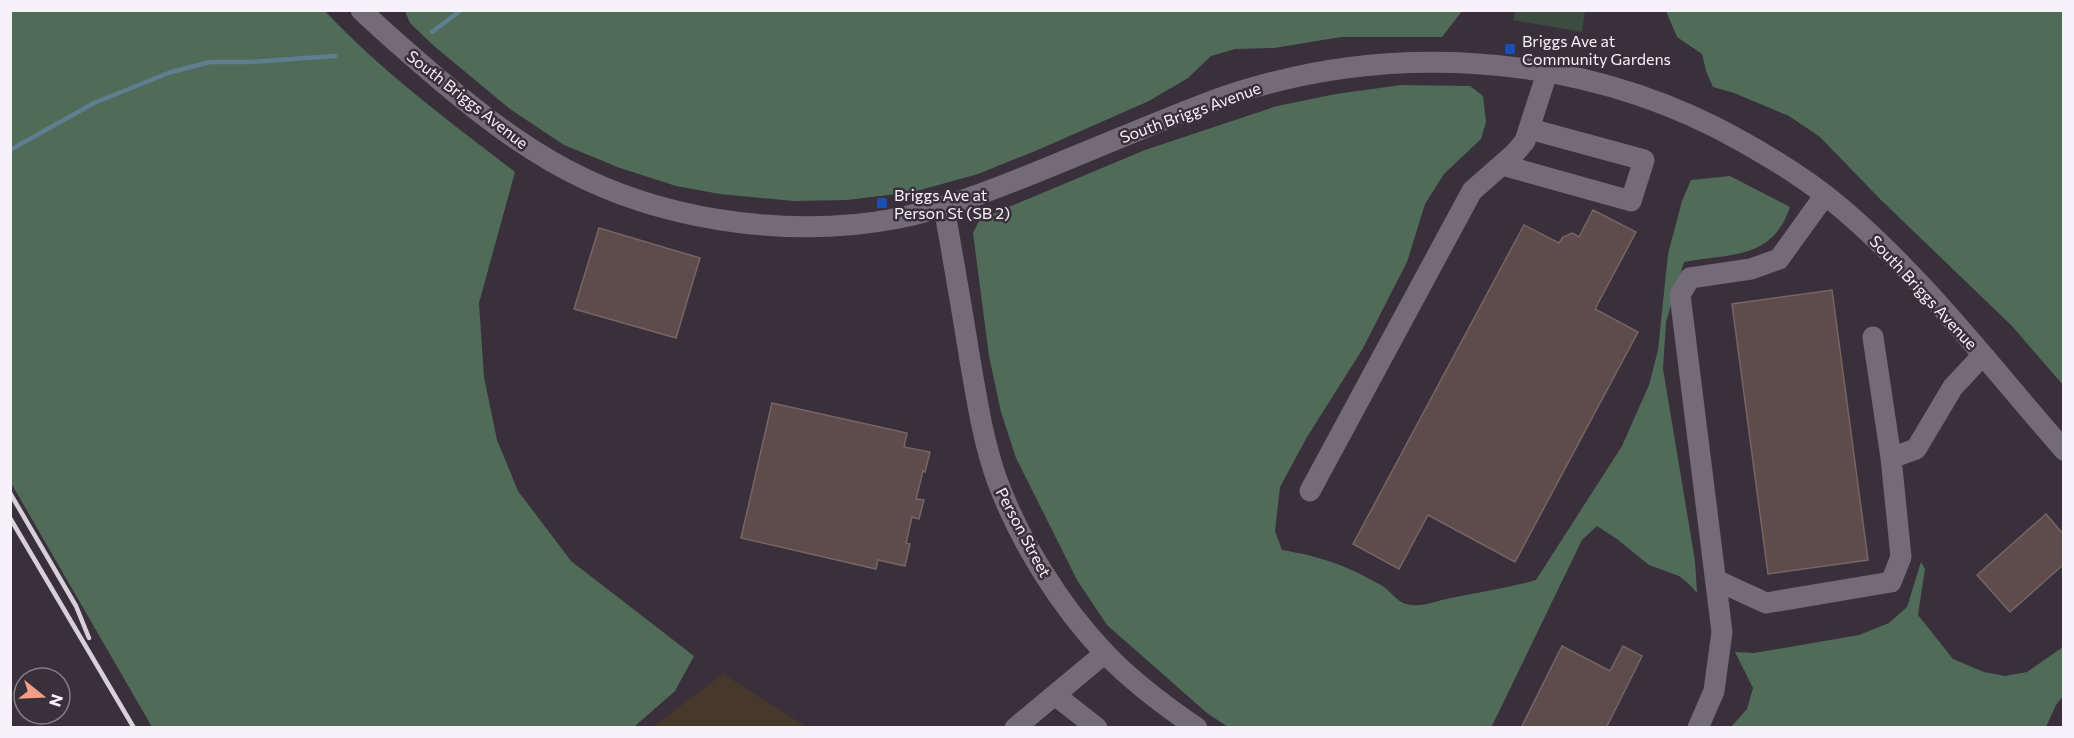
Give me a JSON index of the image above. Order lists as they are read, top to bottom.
{
  "streets": {
    "street": ["South Briggs Avenue", "Person Street"]
  },
  "crossings": [
    ["South Briggs Avenue", "Person Street"]
  ],
  "places": {
    "transit": ["Briggs Ave at Community Gardens", "Briggs Ave at Person St (SB 2)"]
  },
  "north": "right"
}
